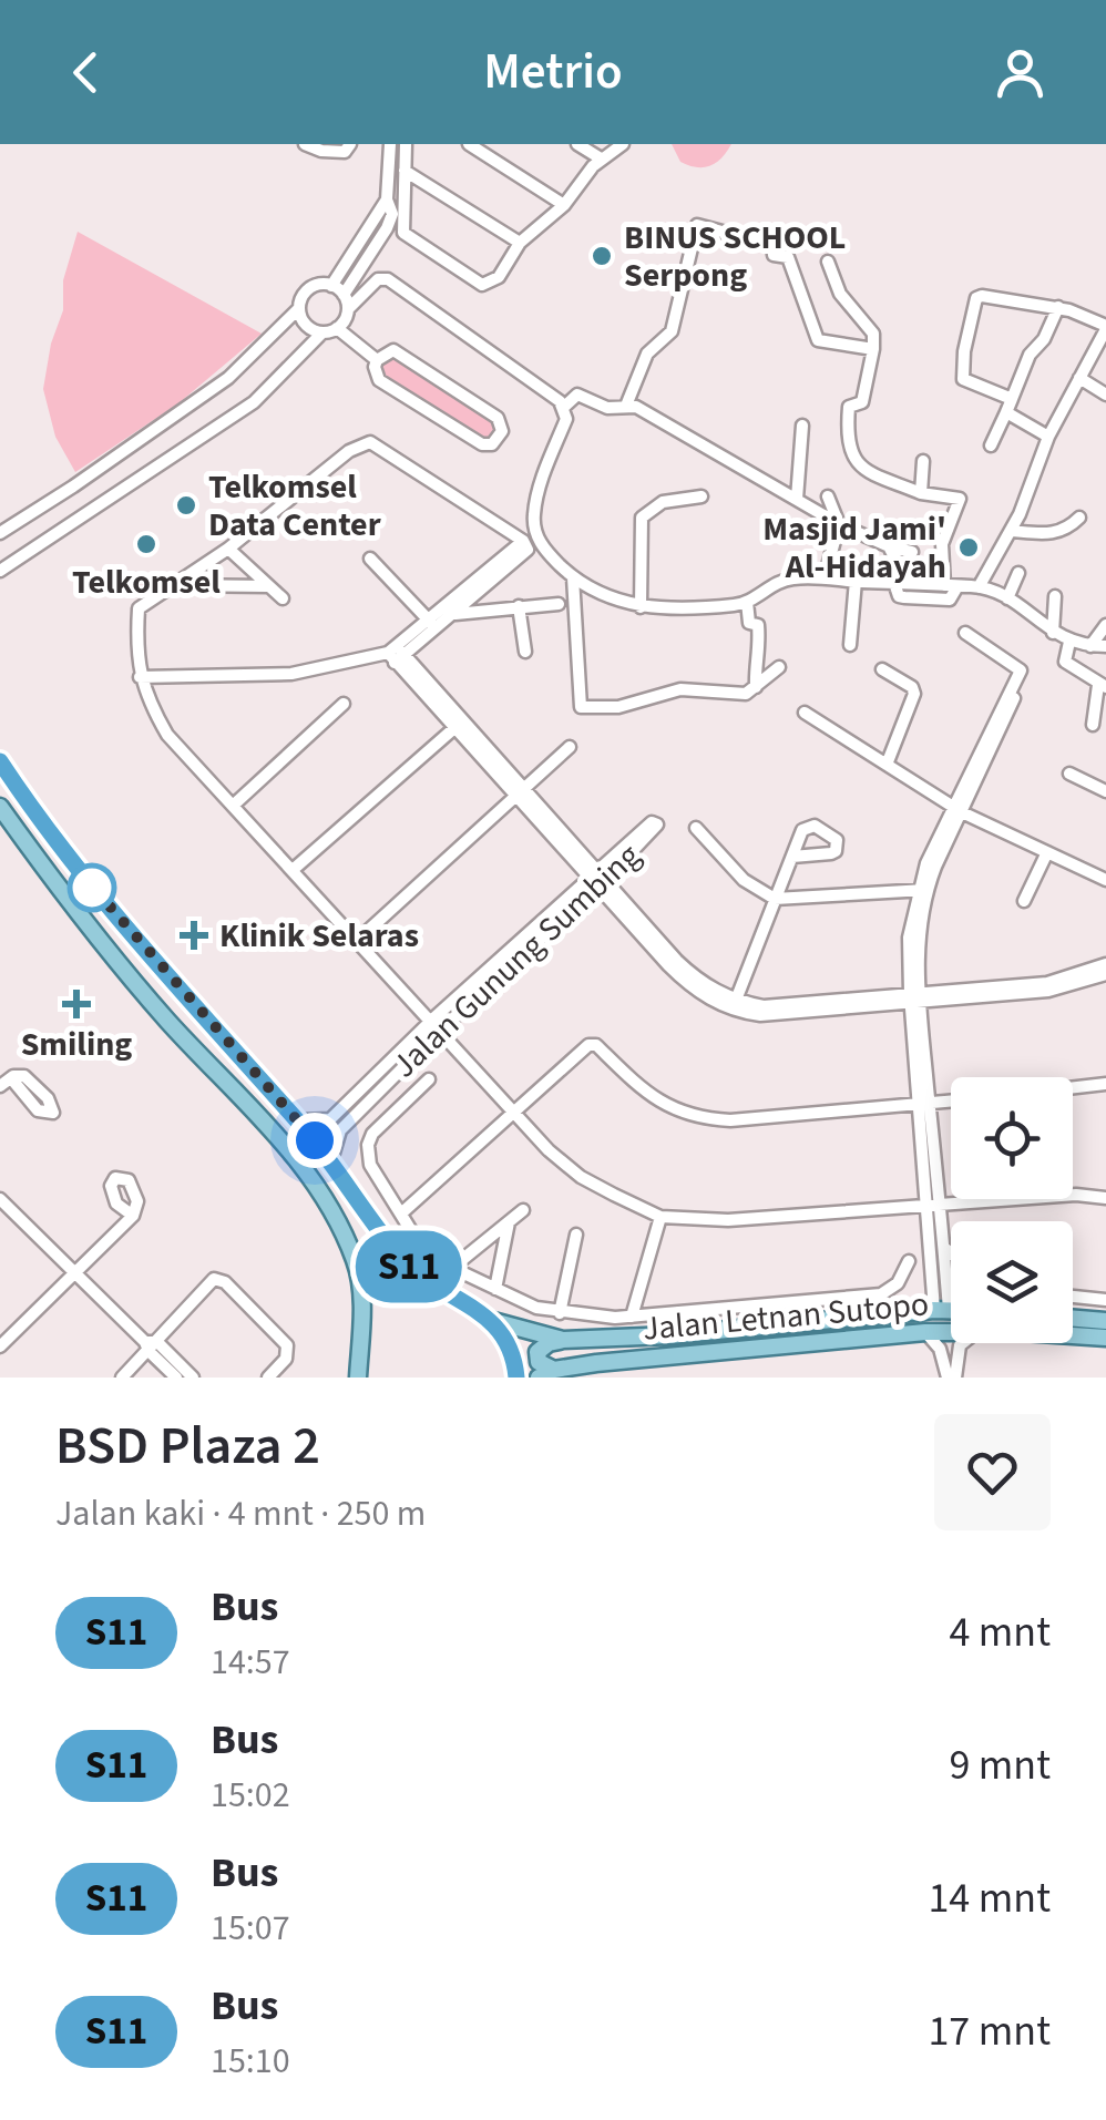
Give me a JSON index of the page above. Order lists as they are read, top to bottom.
{
  "streets": {
    "main road": ["Jalan Letnan Sutopo"],
    "street": ["Jalan Gunung Sumbing"]
  },
  "crossings": [
    ["Jalan Gunung Sumbing", "Jalan Letnan Sutopo"]
  ],
  "places": {
    "other": [
      "BINUS SCHOOL Serpong",
      "Telkomsel Data Center",
      "Telkomsel",
      "Masjid Jami' Al-Hidayah"
    ],
    "health": ["Klinik Selaras", "Smiling"]
  },
  "lines": ["bus line S11"],
  "page": {
    "header": "Metrio",
    "on_map": "S11",
    "heading": ["BSD Plaza 2", "Jalan kaki · 4 mnt · 250 m"],
    "list": [
      {
        "mark": "S11",
        "name": "Bus",
        "note": "14:57",
        "value": "4 mnt"
      },
      {
        "mark": "S11",
        "name": "Bus",
        "note": "15:02",
        "value": "9 mnt"
      },
      {
        "mark": "S11",
        "name": "Bus",
        "note": "15:07",
        "value": "14 mnt"
      },
      {
        "mark": "S11",
        "name": "Bus",
        "note": "15:10",
        "value": "17 mnt"
      }
    ]
  }
}
